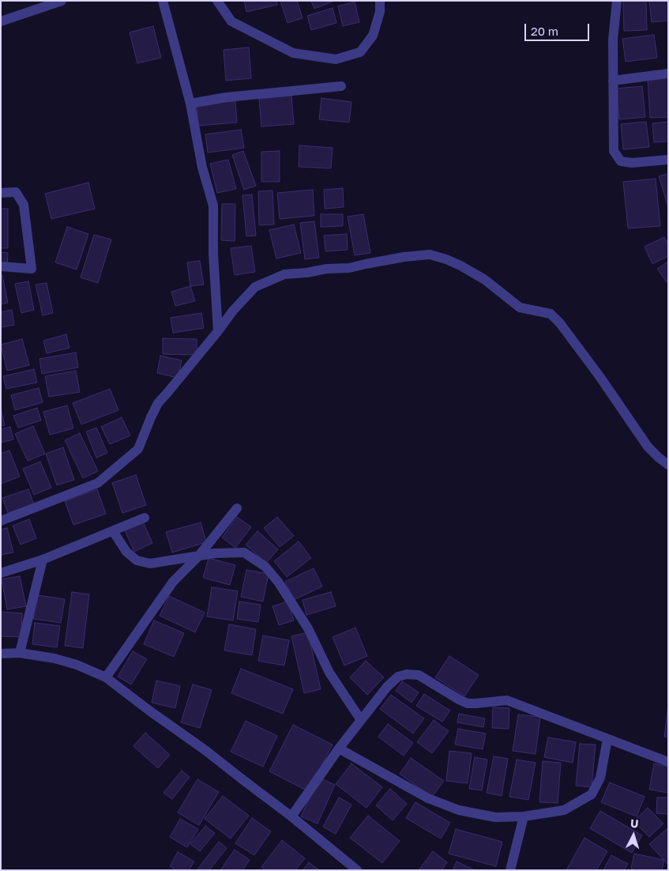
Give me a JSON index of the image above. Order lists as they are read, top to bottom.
{
  "scale_bar": "20 m",
  "north": "top"
}
